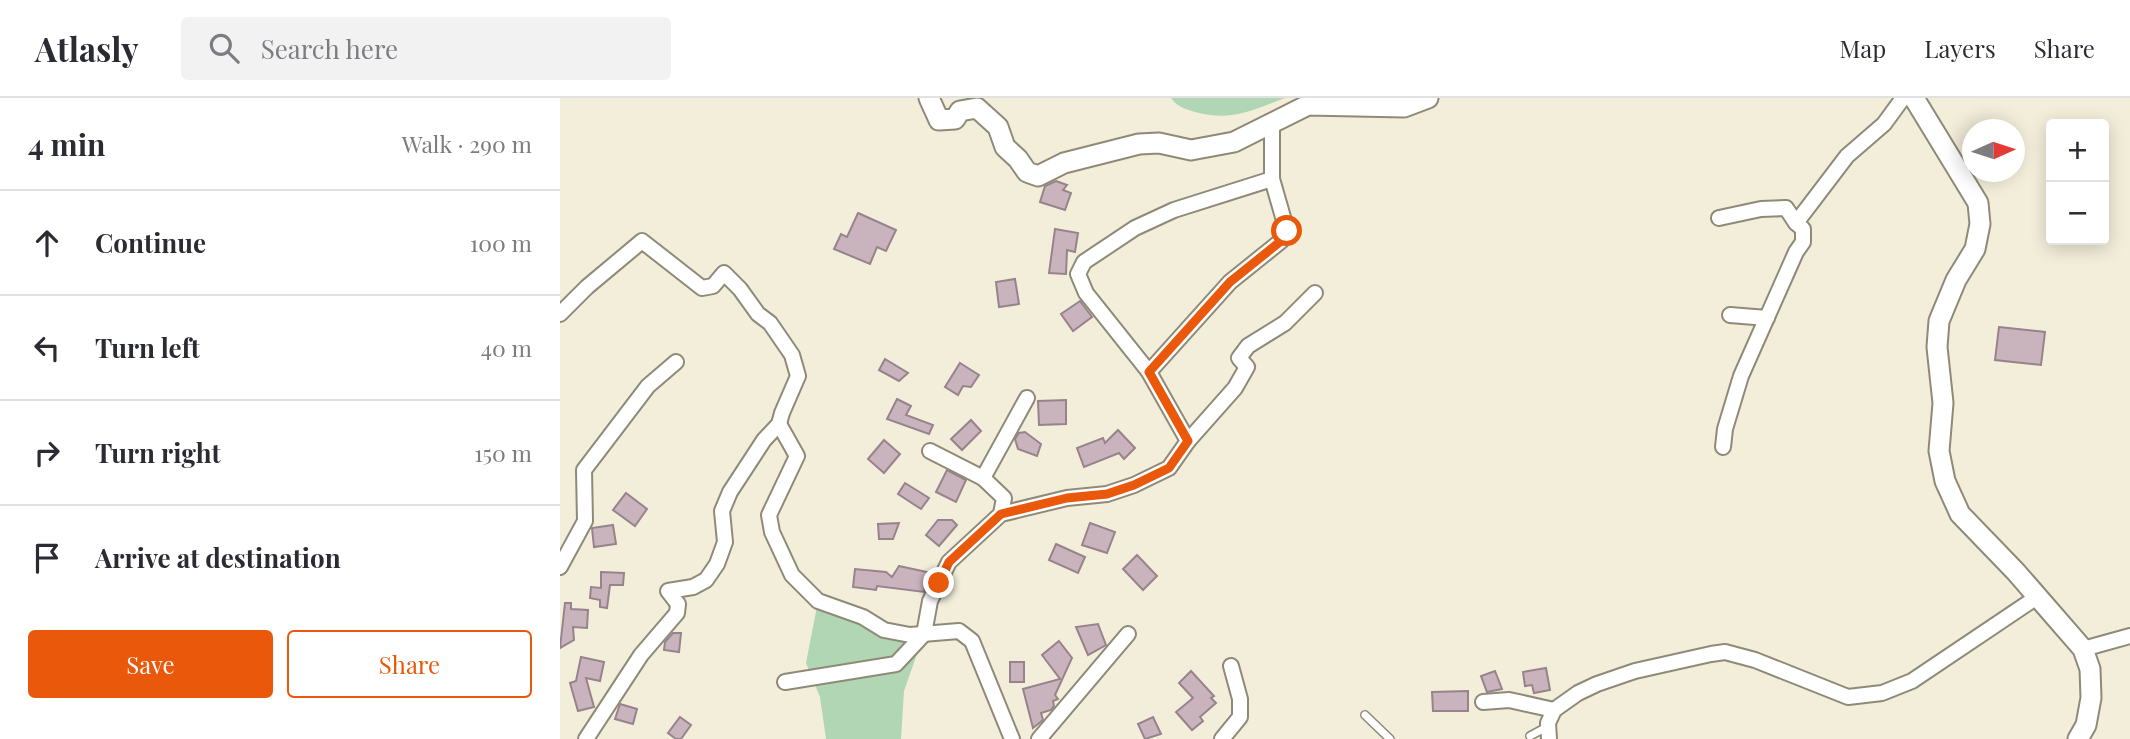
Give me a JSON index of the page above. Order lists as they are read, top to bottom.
{
  "north": "right",
  "page": {
    "header": "Atlasly",
    "search": "Search here",
    "nav": ["Map", "Layers", "Share"],
    "heading": ["4 min", "Walk · 290 m"],
    "map_buttons": ["+", "−"],
    "list": [
      ["Continue", "100 m"],
      ["Turn left", "40 m"],
      ["Turn right", "150 m"],
      "Arrive at destination"
    ],
    "buttons": ["Save", "Share"]
  }
}
